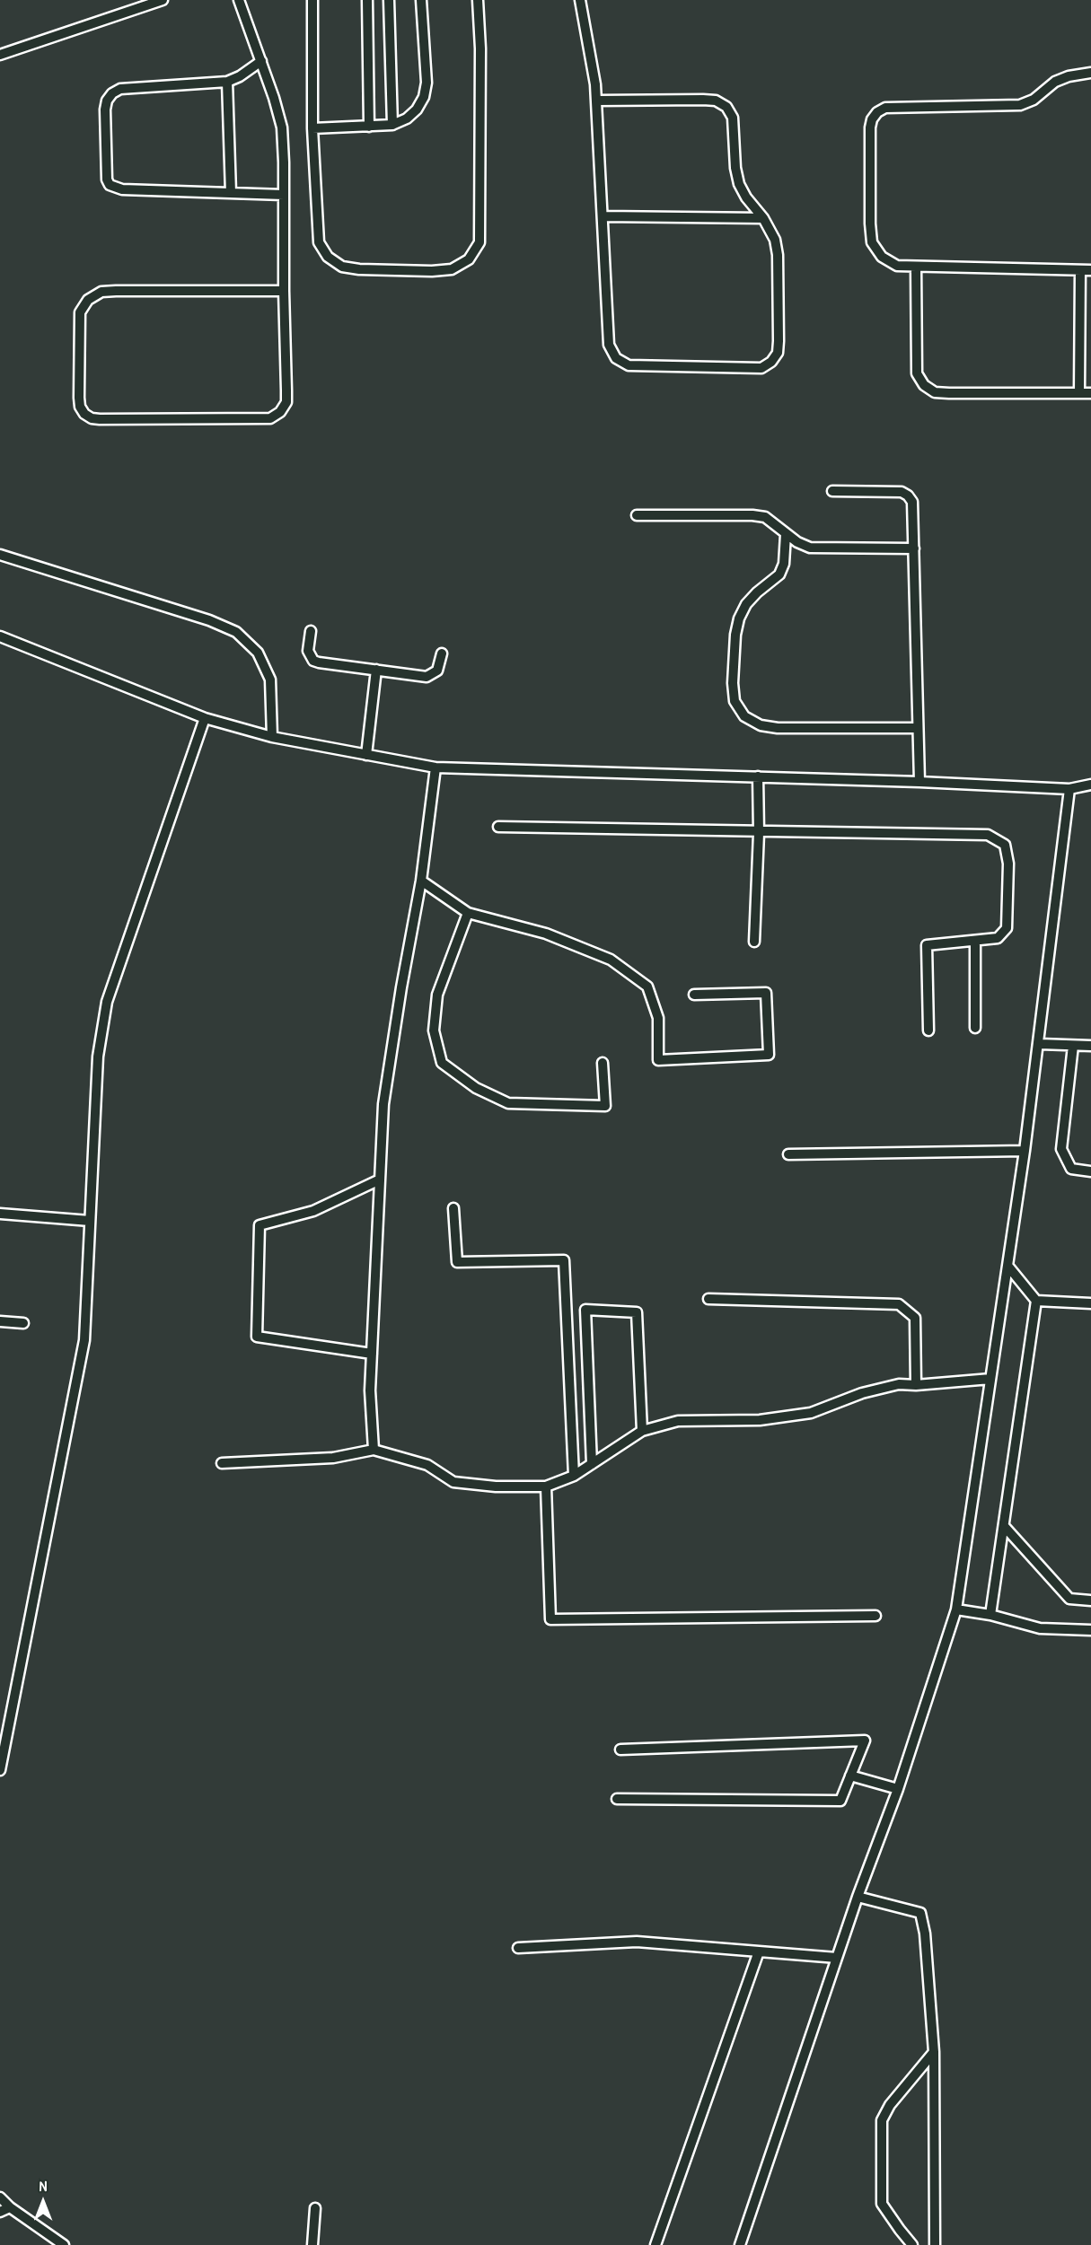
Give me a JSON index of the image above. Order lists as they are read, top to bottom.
{
  "north": "top"
}
